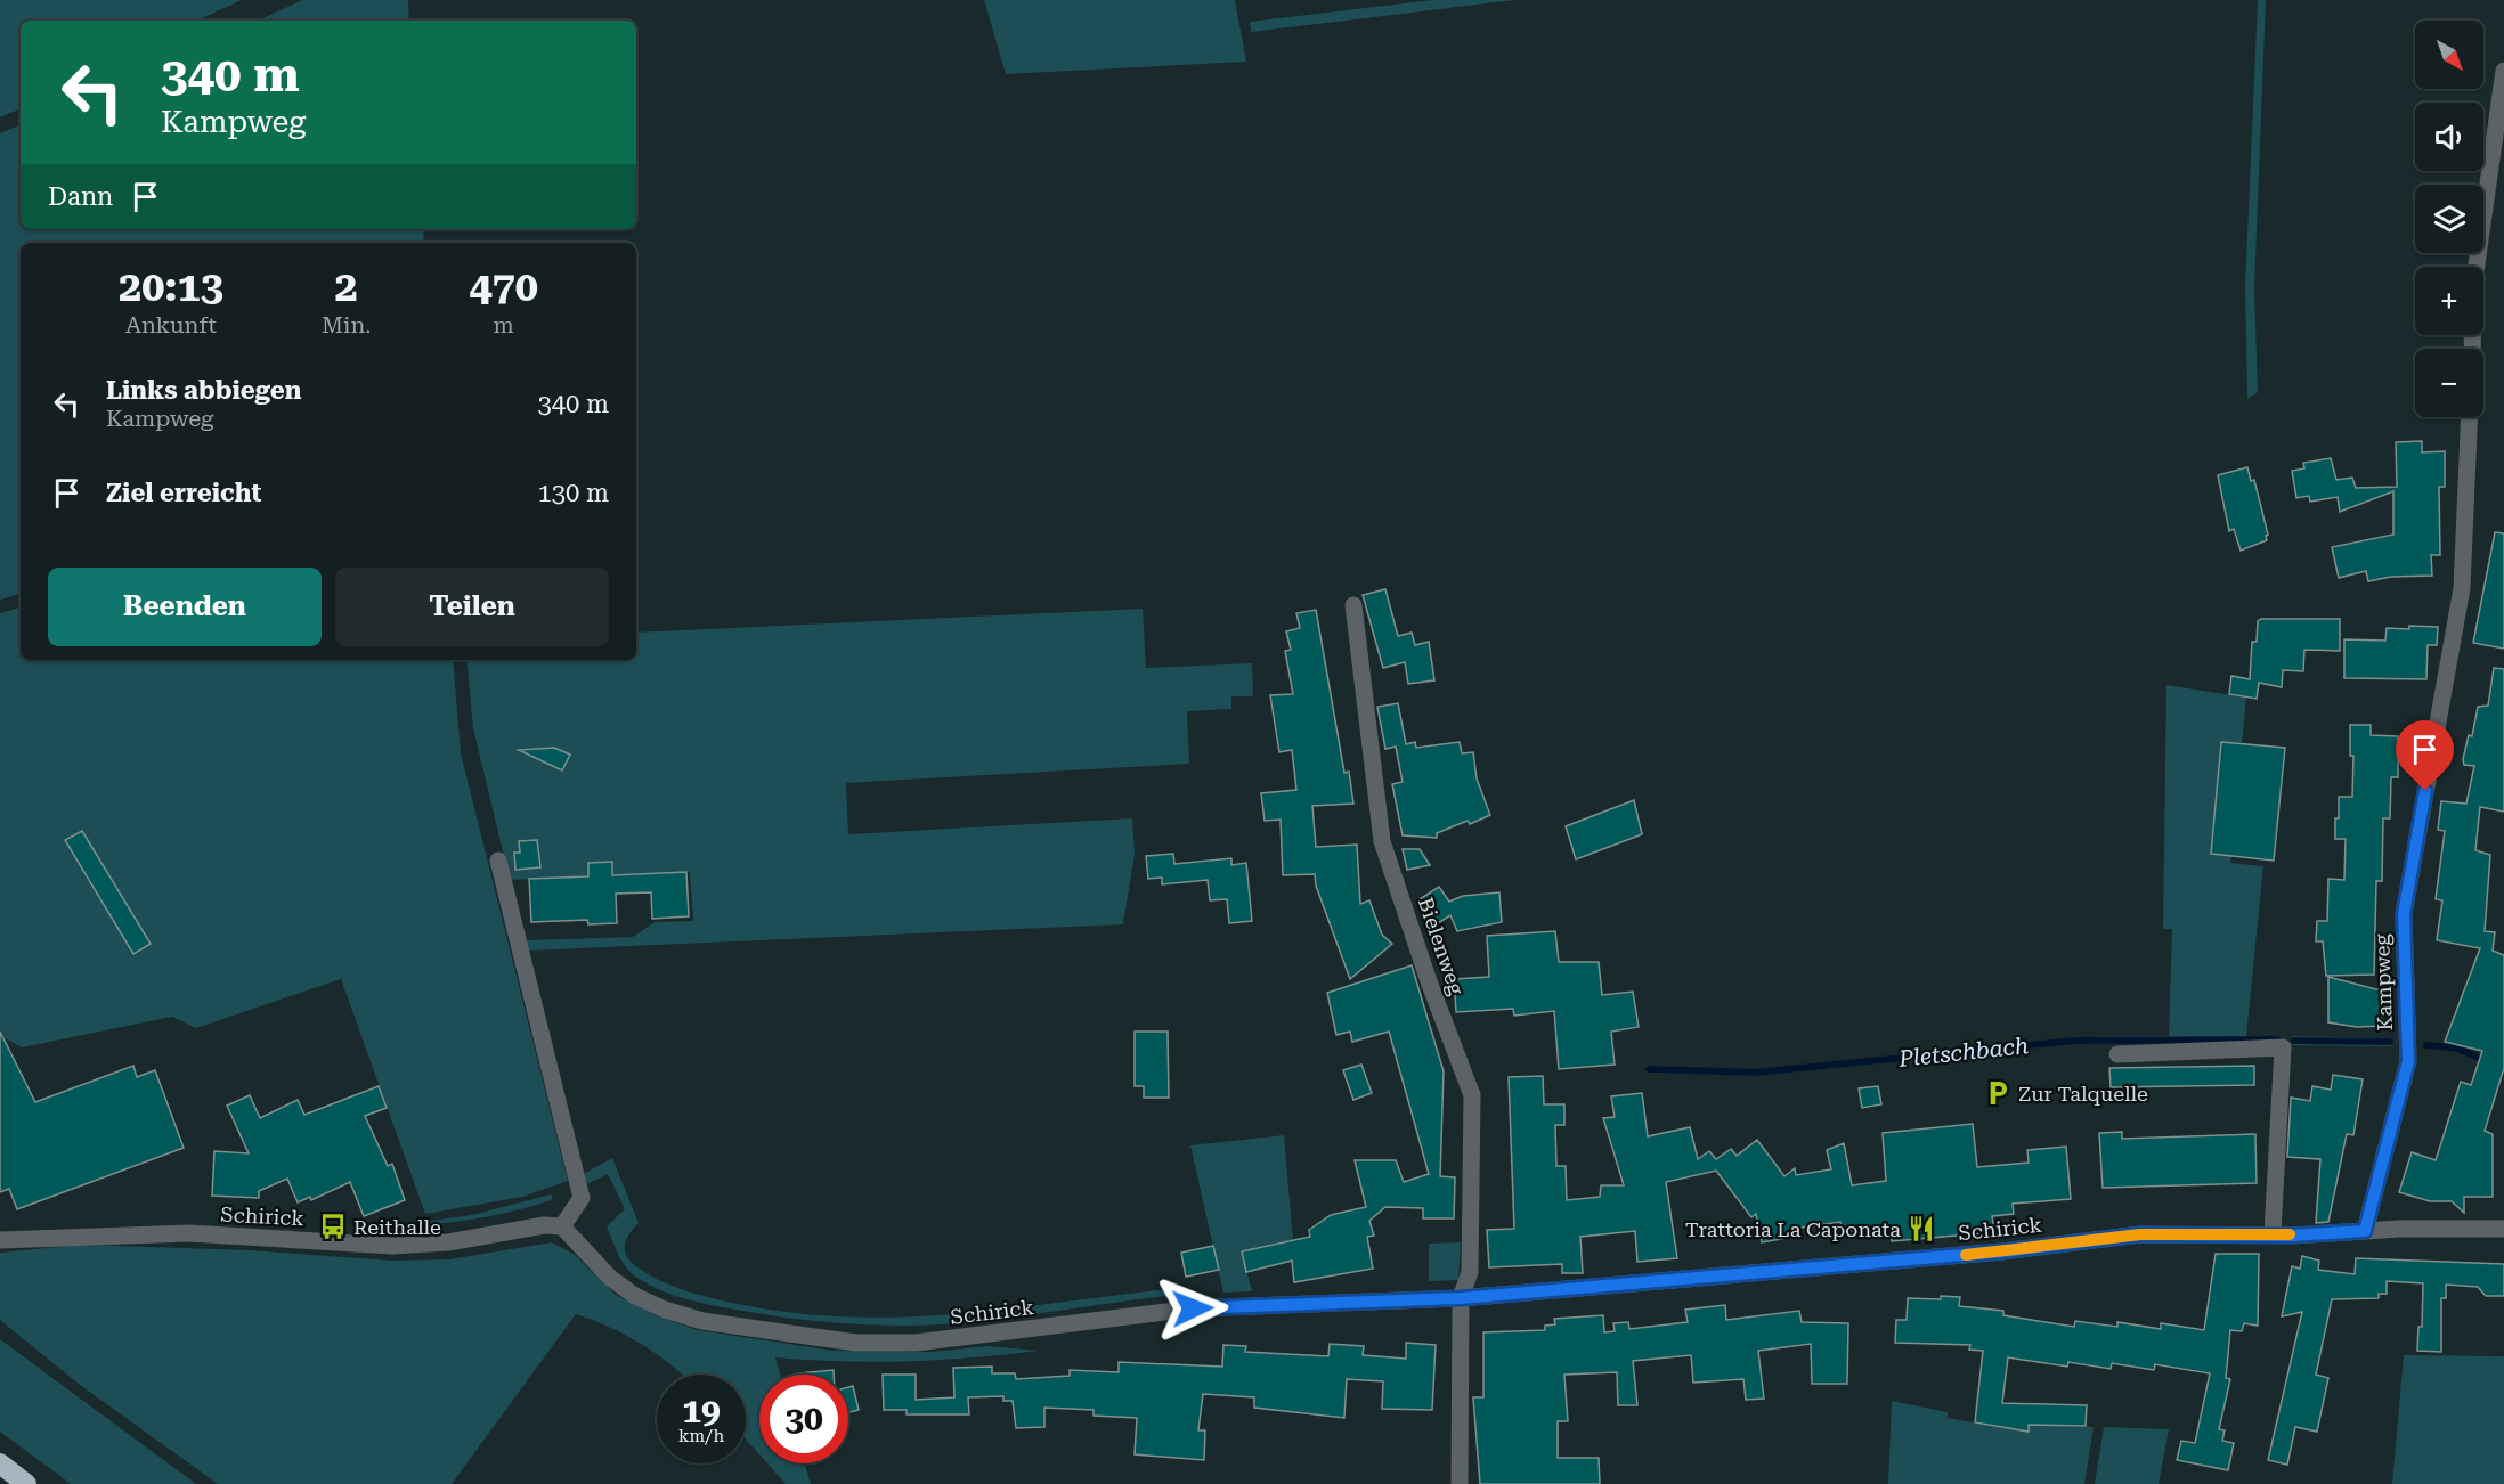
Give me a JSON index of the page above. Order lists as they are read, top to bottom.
{
  "streets": {
    "street": ["Bielenweg", "Kampweg", "Schirick"]
  },
  "crossings": [
    ["Bielenweg", "Schirick"],
    ["Kampweg", "Schirick"]
  ],
  "water": ["Pletschbach"],
  "places": {
    "parking": ["Zur Talquelle"],
    "bus stop": ["Reithalle"],
    "restaurant": ["Trattoria La Caponata"]
  },
  "north": "bottom right",
  "page": {
    "map_buttons": ["+", "−"],
    "turn": ["340 m", "Kampweg"],
    "then": "Dann",
    "eta": [
      "20:13",
      "Ankunft",
      "2",
      "Min.",
      "470",
      "m"
    ],
    "list": [
      {
        "name": "Links abbiegen",
        "note": "Kampweg",
        "value": "340 m"
      },
      {
        "name": "Ziel erreicht",
        "value": "130 m"
      }
    ],
    "buttons": ["Beenden", "Teilen"],
    "speed": "19 km/h",
    "limit": "30"
  }
}
